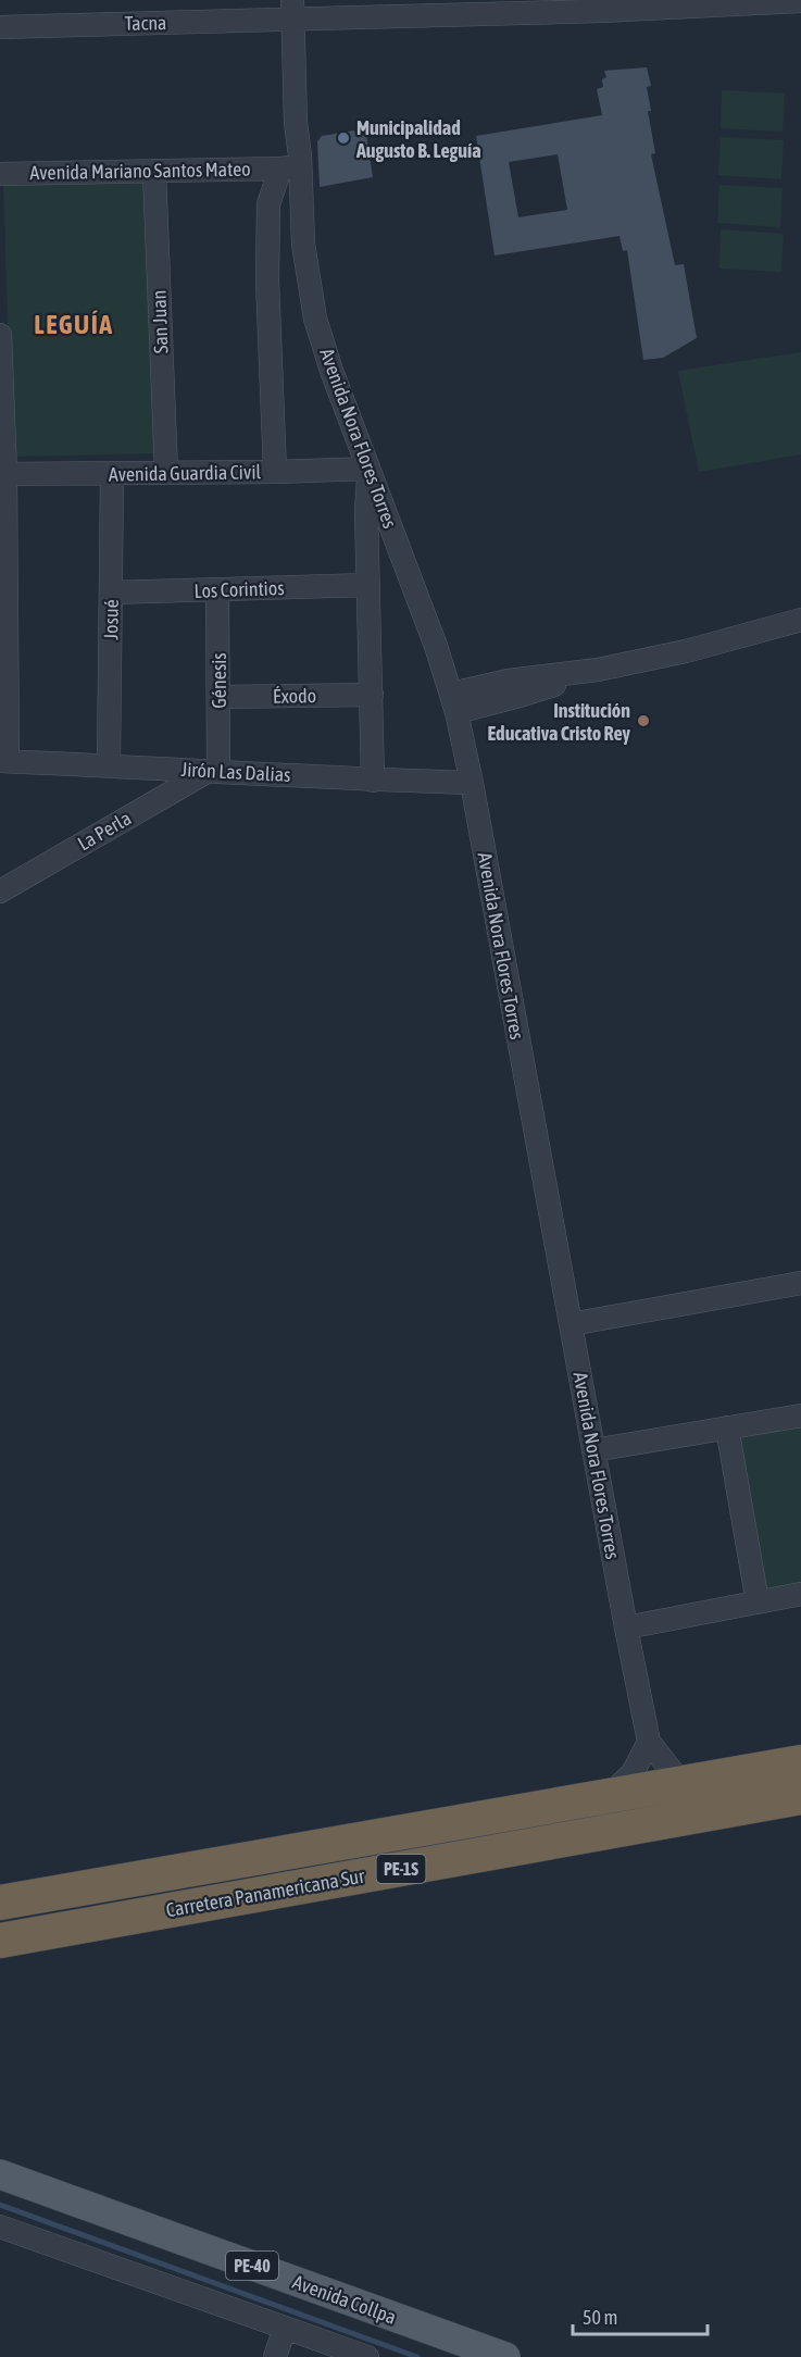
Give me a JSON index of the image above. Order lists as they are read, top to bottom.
{
  "streets": {
    "highway": ["PE-1S", "Carretera Panamericana Sur"],
    "main road": ["PE-40", "Avenida Collpa"],
    "street": [
      "Tacna",
      "Avenida Mariano Santos Mateo",
      "San Juan",
      "Avenida Nora Flores Torres",
      "Avenida Guardia Civil",
      "Los Corintios",
      "Josué",
      "Génesis",
      "Éxodo",
      "Jirón Las Dalias",
      "La Perla"
    ]
  },
  "crossings": [
    ["Tacna", "Avenida Nora Flores Torres"],
    ["Avenida Mariano Santos Mateo", "San Juan"],
    ["Avenida Mariano Santos Mateo", "Avenida Nora Flores Torres"],
    ["San Juan", "Avenida Guardia Civil"],
    ["Avenida Nora Flores Torres", "Avenida Guardia Civil"],
    ["Avenida Nora Flores Torres", "Jirón Las Dalias"],
    ["Avenida Nora Flores Torres", "Carretera Panamericana Sur"],
    ["Avenida Guardia Civil", "Josué"],
    ["Los Corintios", "Josué"],
    ["Los Corintios", "Génesis"],
    ["Josué", "Jirón Las Dalias"],
    ["Génesis", "Éxodo"],
    ["Génesis", "Jirón Las Dalias"],
    ["Génesis", "La Perla"],
    ["Jirón Las Dalias", "La Perla"]
  ],
  "districts": ["LEGUÍA"],
  "places": ["Municipalidad Augusto B. Leguía", "Institución Educativa Cristo Rey"],
  "scale_bar": "50 m"
}
